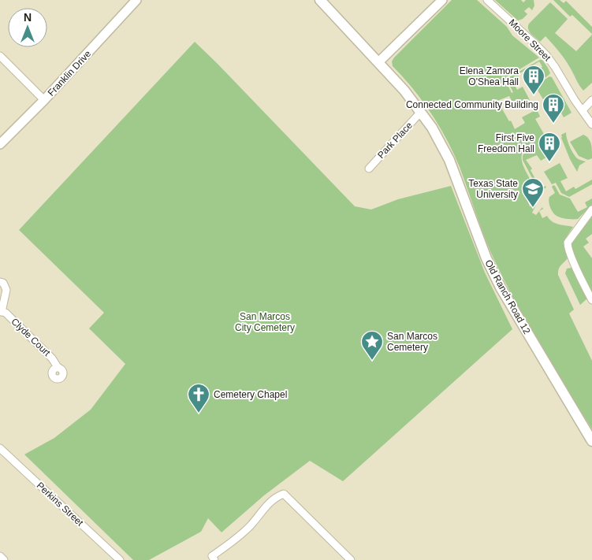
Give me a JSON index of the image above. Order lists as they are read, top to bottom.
{
  "streets": {
    "main road": ["Old Ranch Road 12"],
    "street": [
      "Moore Street",
      "Franklin Drive",
      "Park Place",
      "Clyde Court",
      "Perkins Street"
    ]
  },
  "crossings": [
    ["Park Place", "Old Ranch Road 12"]
  ],
  "parks": ["San Marcos City Cemetery"],
  "places": {
    "building": ["Elena Zamora O'Shea Hall", "Connected Community Building", "First Five Freedom Hall"],
    "school or university": ["Texas State University"],
    "place": ["San Marcos Cemetery"],
    "church": ["Cemetery Chapel"]
  },
  "north": "top"
}
